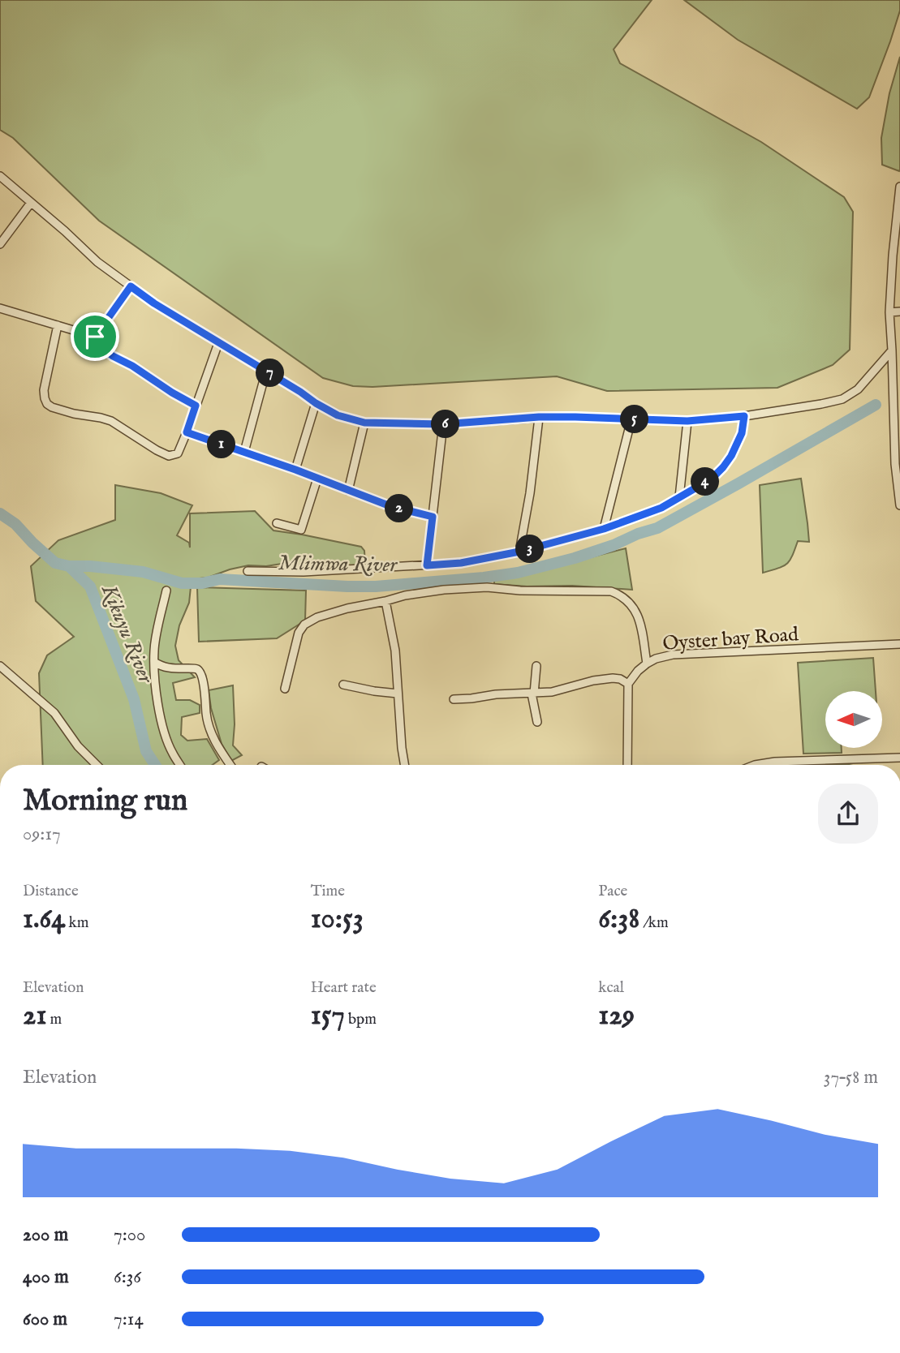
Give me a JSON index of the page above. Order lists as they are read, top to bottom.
{
  "streets": {
    "street": ["Oyster bay Road"]
  },
  "water": ["Mlimwa River", "Kikuyu River"],
  "north": "left",
  "page": {
    "pins": [
      "7",
      "5",
      "6",
      "1",
      "4",
      "2",
      "3"
    ],
    "heading": ["Morning run", "09:17"],
    "stats": [
      ["Distance", "1.64 km"],
      ["Time", "10:53"],
      ["Pace", "6:38 /km"],
      ["Elevation", "21 m"],
      ["Heart rate", "157 bpm"],
      ["kcal", "129"]
    ],
    "chart": ["Elevation", "37–58 m"],
    "list": [
      {
        "name": "200 m",
        "note": "7:00"
      },
      {
        "name": "400 m",
        "note": "6:36"
      },
      {
        "name": "600 m",
        "note": "7:14"
      }
    ]
  }
}
